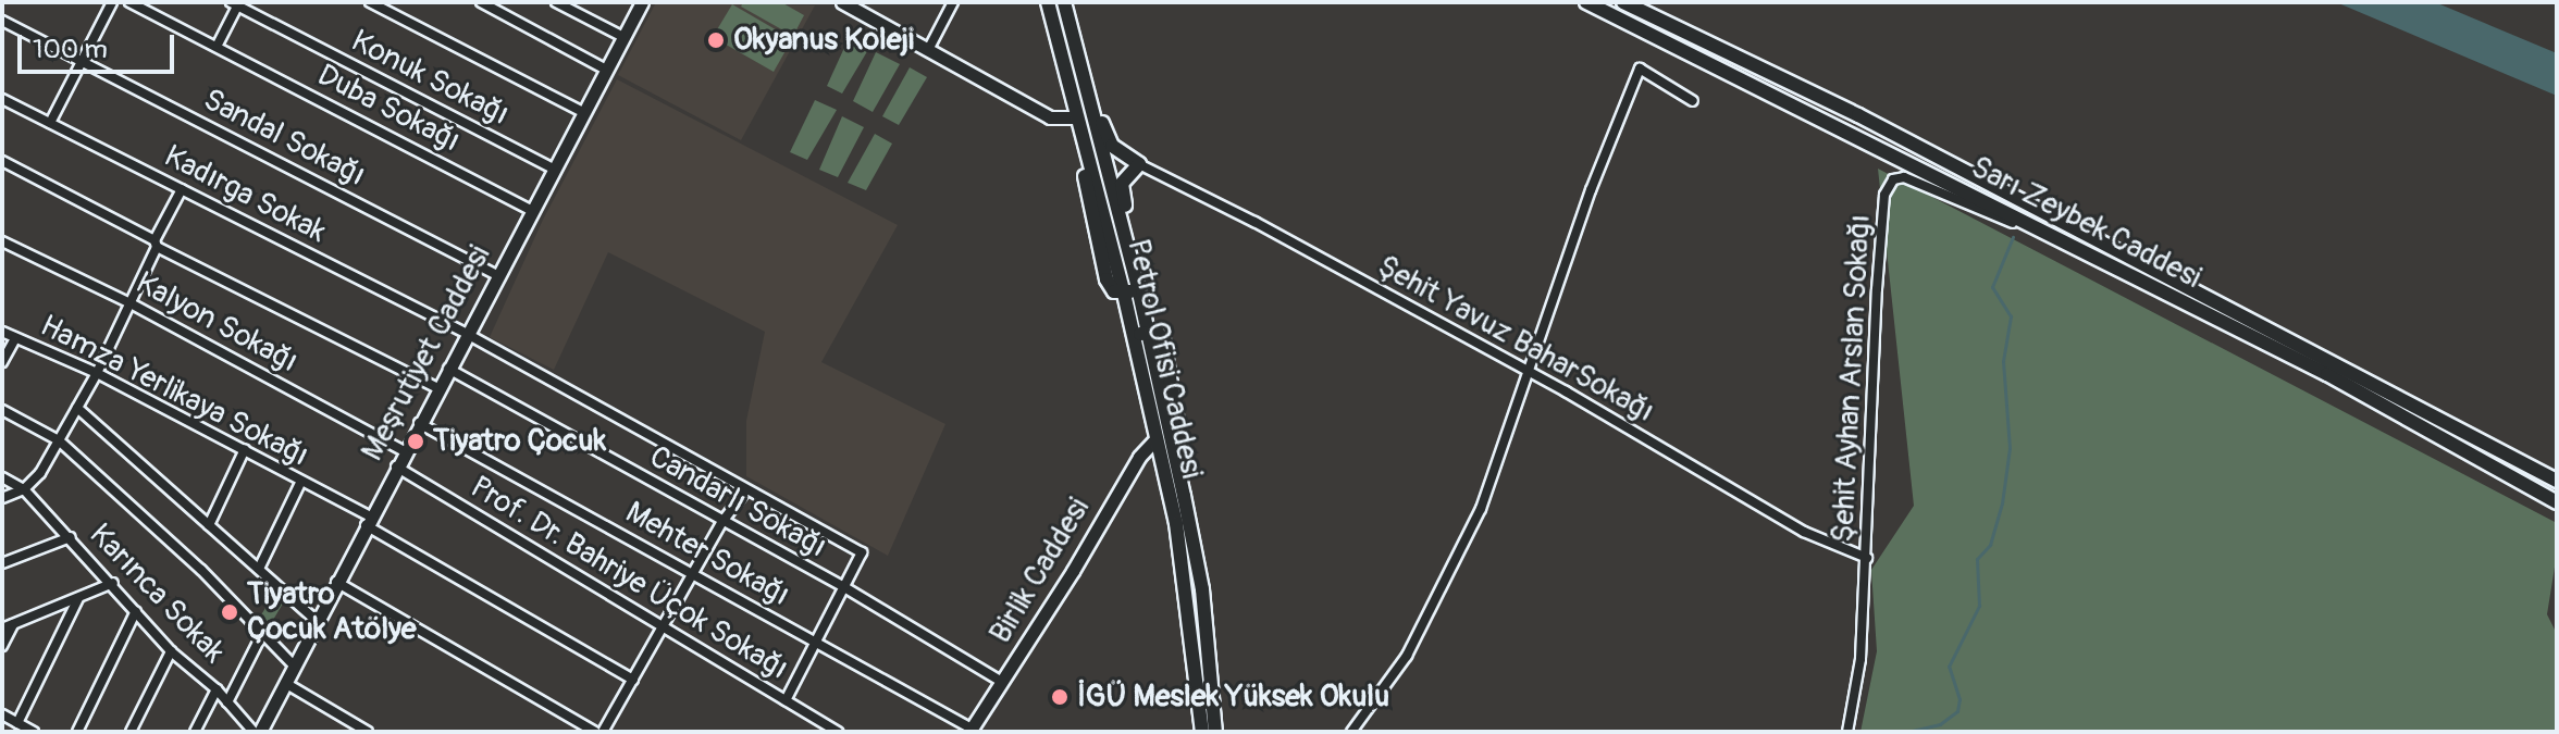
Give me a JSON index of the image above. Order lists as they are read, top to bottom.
{
  "streets": {
    "main road": [
      "Sarı Zeybek Caddesi",
      "Meşrutiyet Caddesi",
      "Petrol Ofisi Caddesi",
      "Birlik Caddesi"
    ],
    "street": [
      "Konuk Sokağı",
      "Duba Sokağı",
      "Sandal Sokağı",
      "Kadırga Sokak",
      "Kalyon Sokağı",
      "Şehit Yavuz BaharSokağı",
      "Şehit Ayhan Arslan Sokağı",
      "Hamza Yerlikaya Sokağı",
      "Candarlı Sokağı",
      "Mehter Sokağı",
      "Prof. Dr. Bahriye Üçok Sokağı",
      "Karınca Sokak"
    ]
  },
  "crossings": [
    ["Konuk Sokağı", "Meşrutiyet Caddesi"],
    ["Duba Sokağı", "Meşrutiyet Caddesi"],
    ["Sandal Sokağı", "Meşrutiyet Caddesi"],
    ["Kadırga Sokak", "Meşrutiyet Caddesi"],
    ["Kadırga Sokak", "Candarlı Sokağı"],
    ["Sarı Zeybek Caddesi", "Şehit Ayhan Arslan Sokağı"],
    ["Kalyon Sokağı", "Meşrutiyet Caddesi"],
    ["Şehit Yavuz BaharSokağı", "Şehit Ayhan Arslan Sokağı"],
    ["Meşrutiyet Caddesi", "Hamza Yerlikaya Sokağı"],
    ["Meşrutiyet Caddesi", "Candarlı Sokağı"],
    ["Meşrutiyet Caddesi", "Mehter Sokağı"],
    ["Meşrutiyet Caddesi", "Prof. Dr. Bahriye Üçok Sokağı"],
    ["Petrol Ofisi Caddesi", "Birlik Caddesi"],
    ["Candarlı Sokağı", "Birlik Caddesi"],
    ["Mehter Sokağı", "Birlik Caddesi"]
  ],
  "places": [
    "Okyanus Koleji",
    "Tiyatro Çocuk",
    "Tiyatro Çocuk Atölye",
    "İGÜ Meslek Yüksek Okulu"
  ],
  "scale_bar": "100 m"
}
